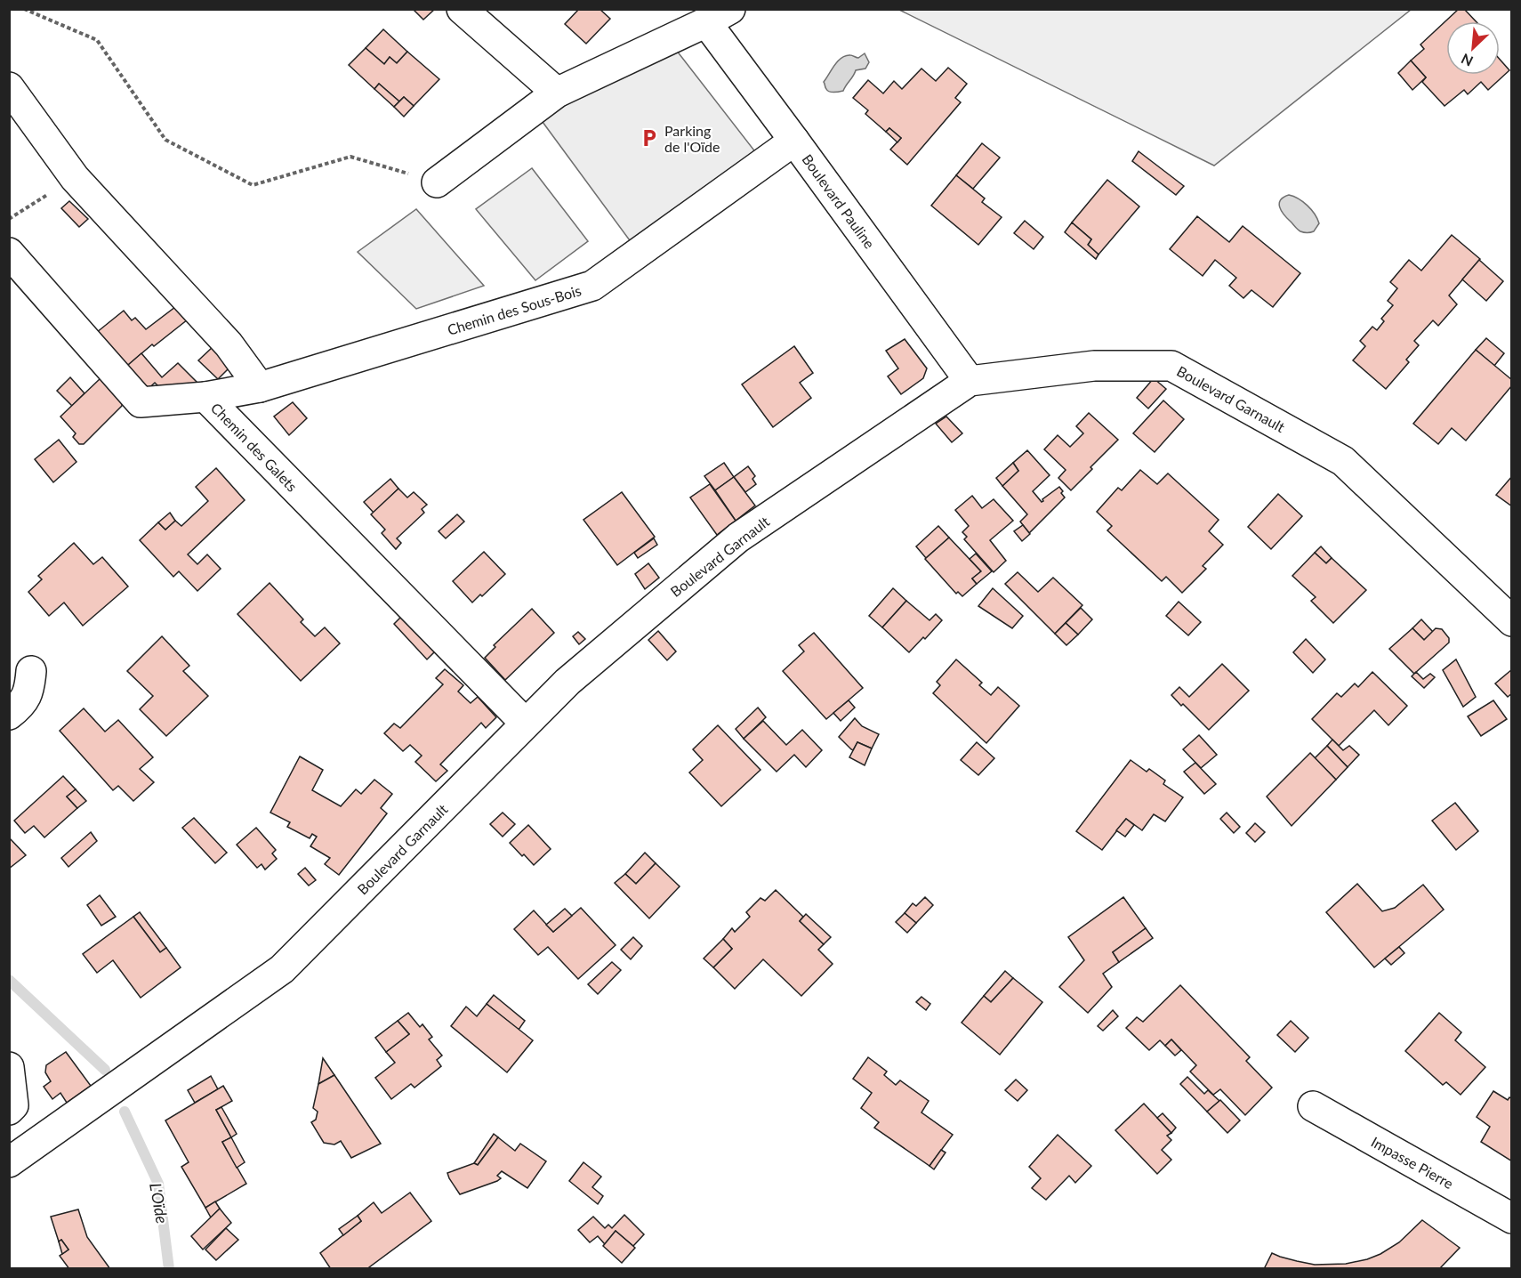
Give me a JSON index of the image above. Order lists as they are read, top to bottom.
{
  "streets": {
    "street": [
      "Boulevard Pauline",
      "Chemin des Sous-Bois",
      "Boulevard Garnault",
      "Chemin des Galets",
      "Impasse Pierre"
    ]
  },
  "crossings": [
    ["Boulevard Pauline", "Chemin des Sous-Bois"],
    ["Boulevard Pauline", "Boulevard Garnault"],
    ["Chemin des Sous-Bois", "Chemin des Galets"],
    ["Boulevard Garnault", "Chemin des Galets"]
  ],
  "water": ["L'Oïde"],
  "places": {
    "parking": ["Parking de l'Oïde"]
  },
  "north": "bottom left"
}
